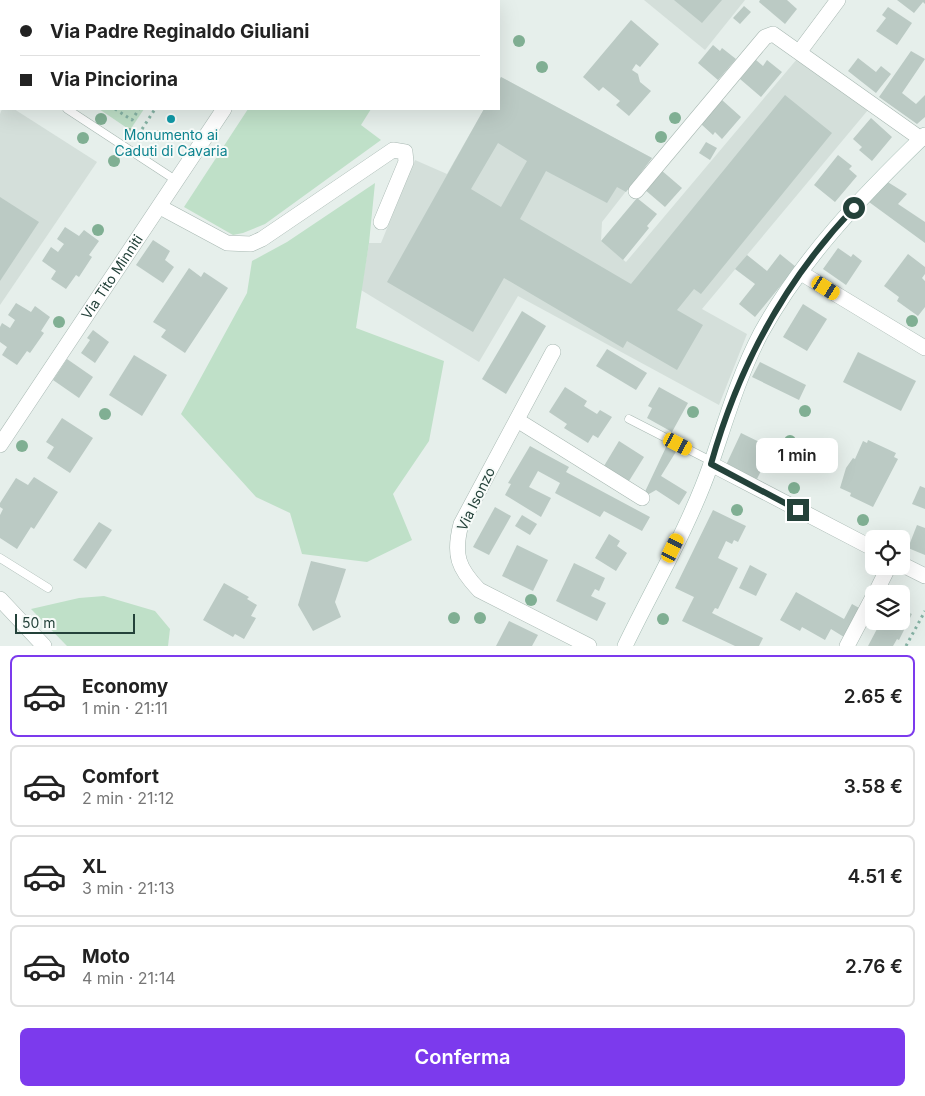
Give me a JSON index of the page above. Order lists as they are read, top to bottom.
{
  "streets": {
    "street": ["Via Tito Minniti", "Via Isonzo"]
  },
  "places": ["Monumento ai Caduti di Cavaria"],
  "scale_bar": "50 m",
  "page": {
    "banner": ["Via Padre Reginaldo Giuliani", "Via Pinciorina"],
    "bubble": "1 min",
    "scale": "50 m",
    "list": [
      {
        "name": "Economy",
        "note": "1 min · 21:11",
        "value": "2.65 €"
      },
      {
        "name": "Comfort",
        "note": "2 min · 21:12",
        "value": "3.58 €"
      },
      {
        "name": "XL",
        "note": "3 min · 21:13",
        "value": "4.51 €"
      },
      {
        "name": "Moto",
        "note": "4 min · 21:14",
        "value": "2.76 €"
      }
    ],
    "buttons": "Conferma"
  }
}
